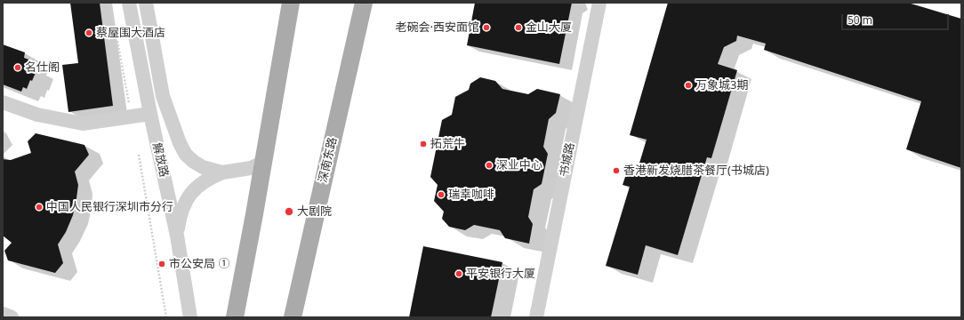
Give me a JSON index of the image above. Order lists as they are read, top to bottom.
{
  "streets": {
    "main road": ["深南东路"],
    "street": ["解放路", "书城路"]
  },
  "places": [
    "老碗会·西安面馆",
    "金山大厦",
    "蔡屋围大酒店",
    "名仕阁",
    "万象城3期",
    "拓荒牛",
    "深业中心",
    "香港新发烧腊茶餐厅(书城店)",
    "瑞幸咖啡",
    "中国人民银行深圳市分行",
    "大剧院",
    "市公安局 ①",
    "平安银行大厦"
  ],
  "scale_bar": "50 m"
}
